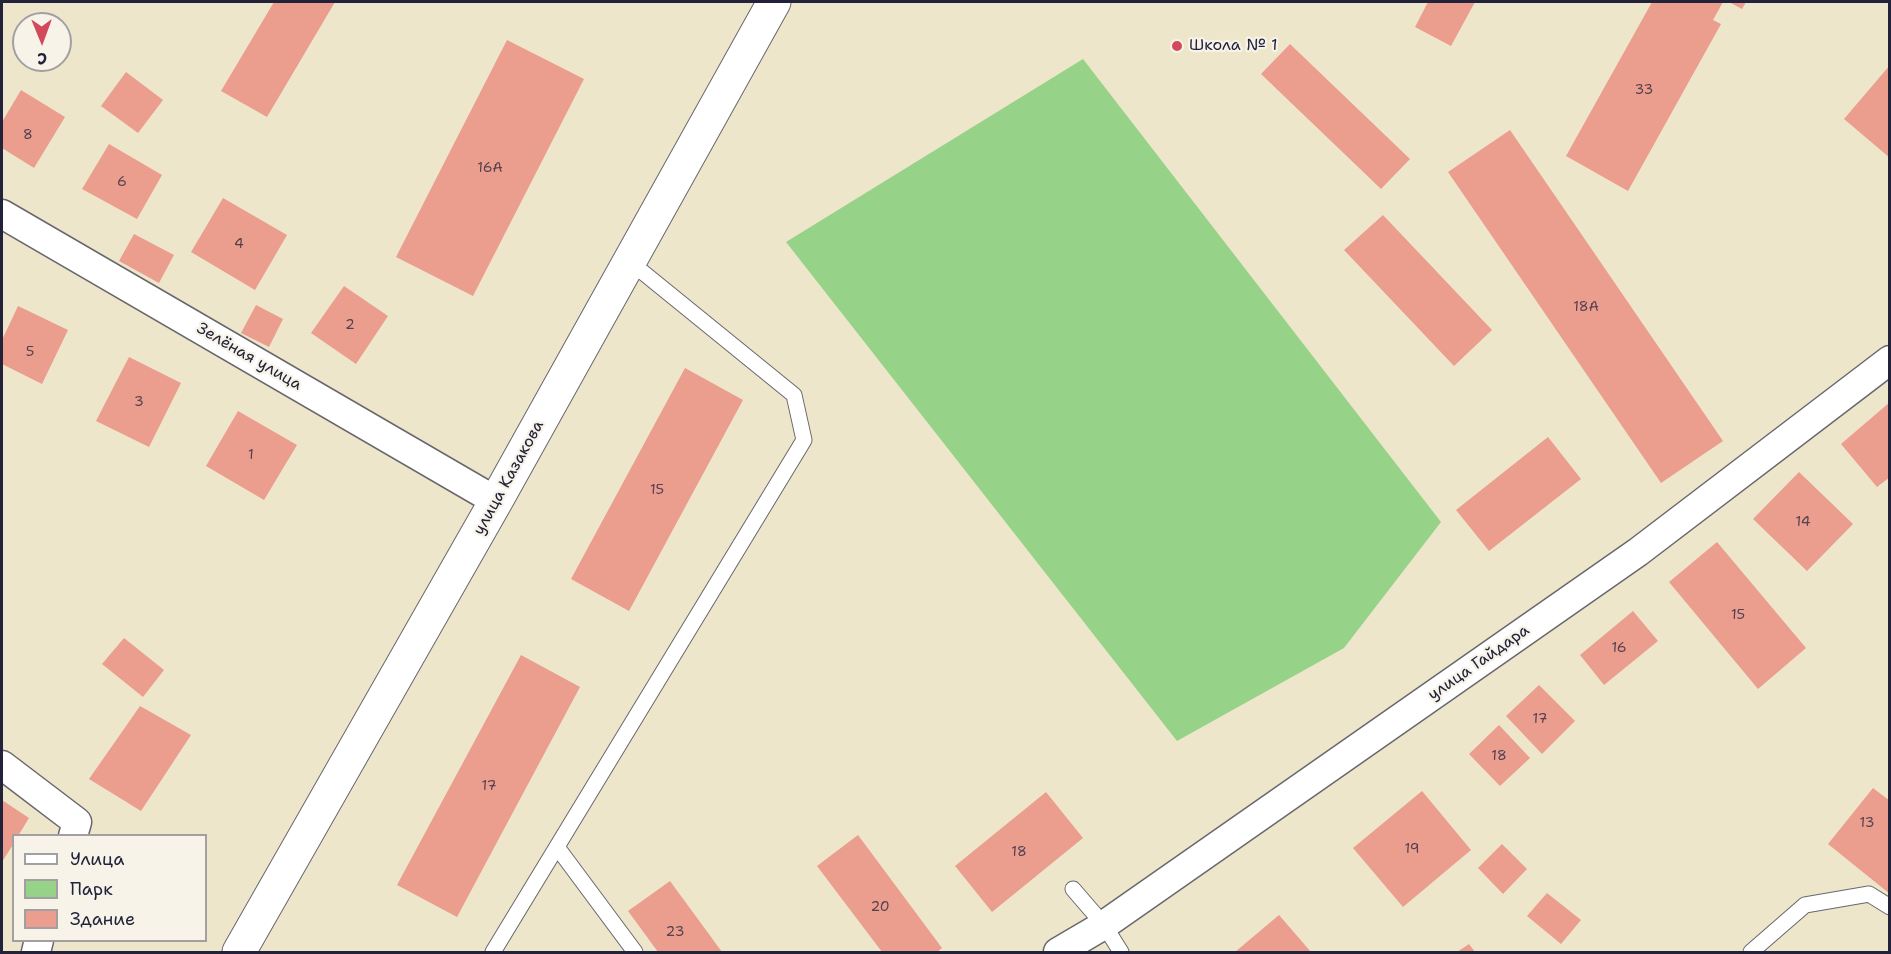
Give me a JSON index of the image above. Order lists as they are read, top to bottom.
{
  "streets": {
    "main road": ["улица Казакова"],
    "street": ["Зелёная улица", "улица Гайдара"]
  },
  "crossings": [
    ["Зелёная улица", "улица Казакова"]
  ],
  "places": ["Школа № 1"],
  "house_numbers": [
    "33",
    "8",
    "16А",
    "6",
    "4",
    "18А",
    "2",
    "5",
    "3",
    "1",
    "15",
    "14",
    "15",
    "16",
    "17",
    "18",
    "17",
    "13",
    "19",
    "18",
    "20",
    "23"
  ],
  "legend": ["Улица", "Парк", "Здание"],
  "north": "bottom"
}
